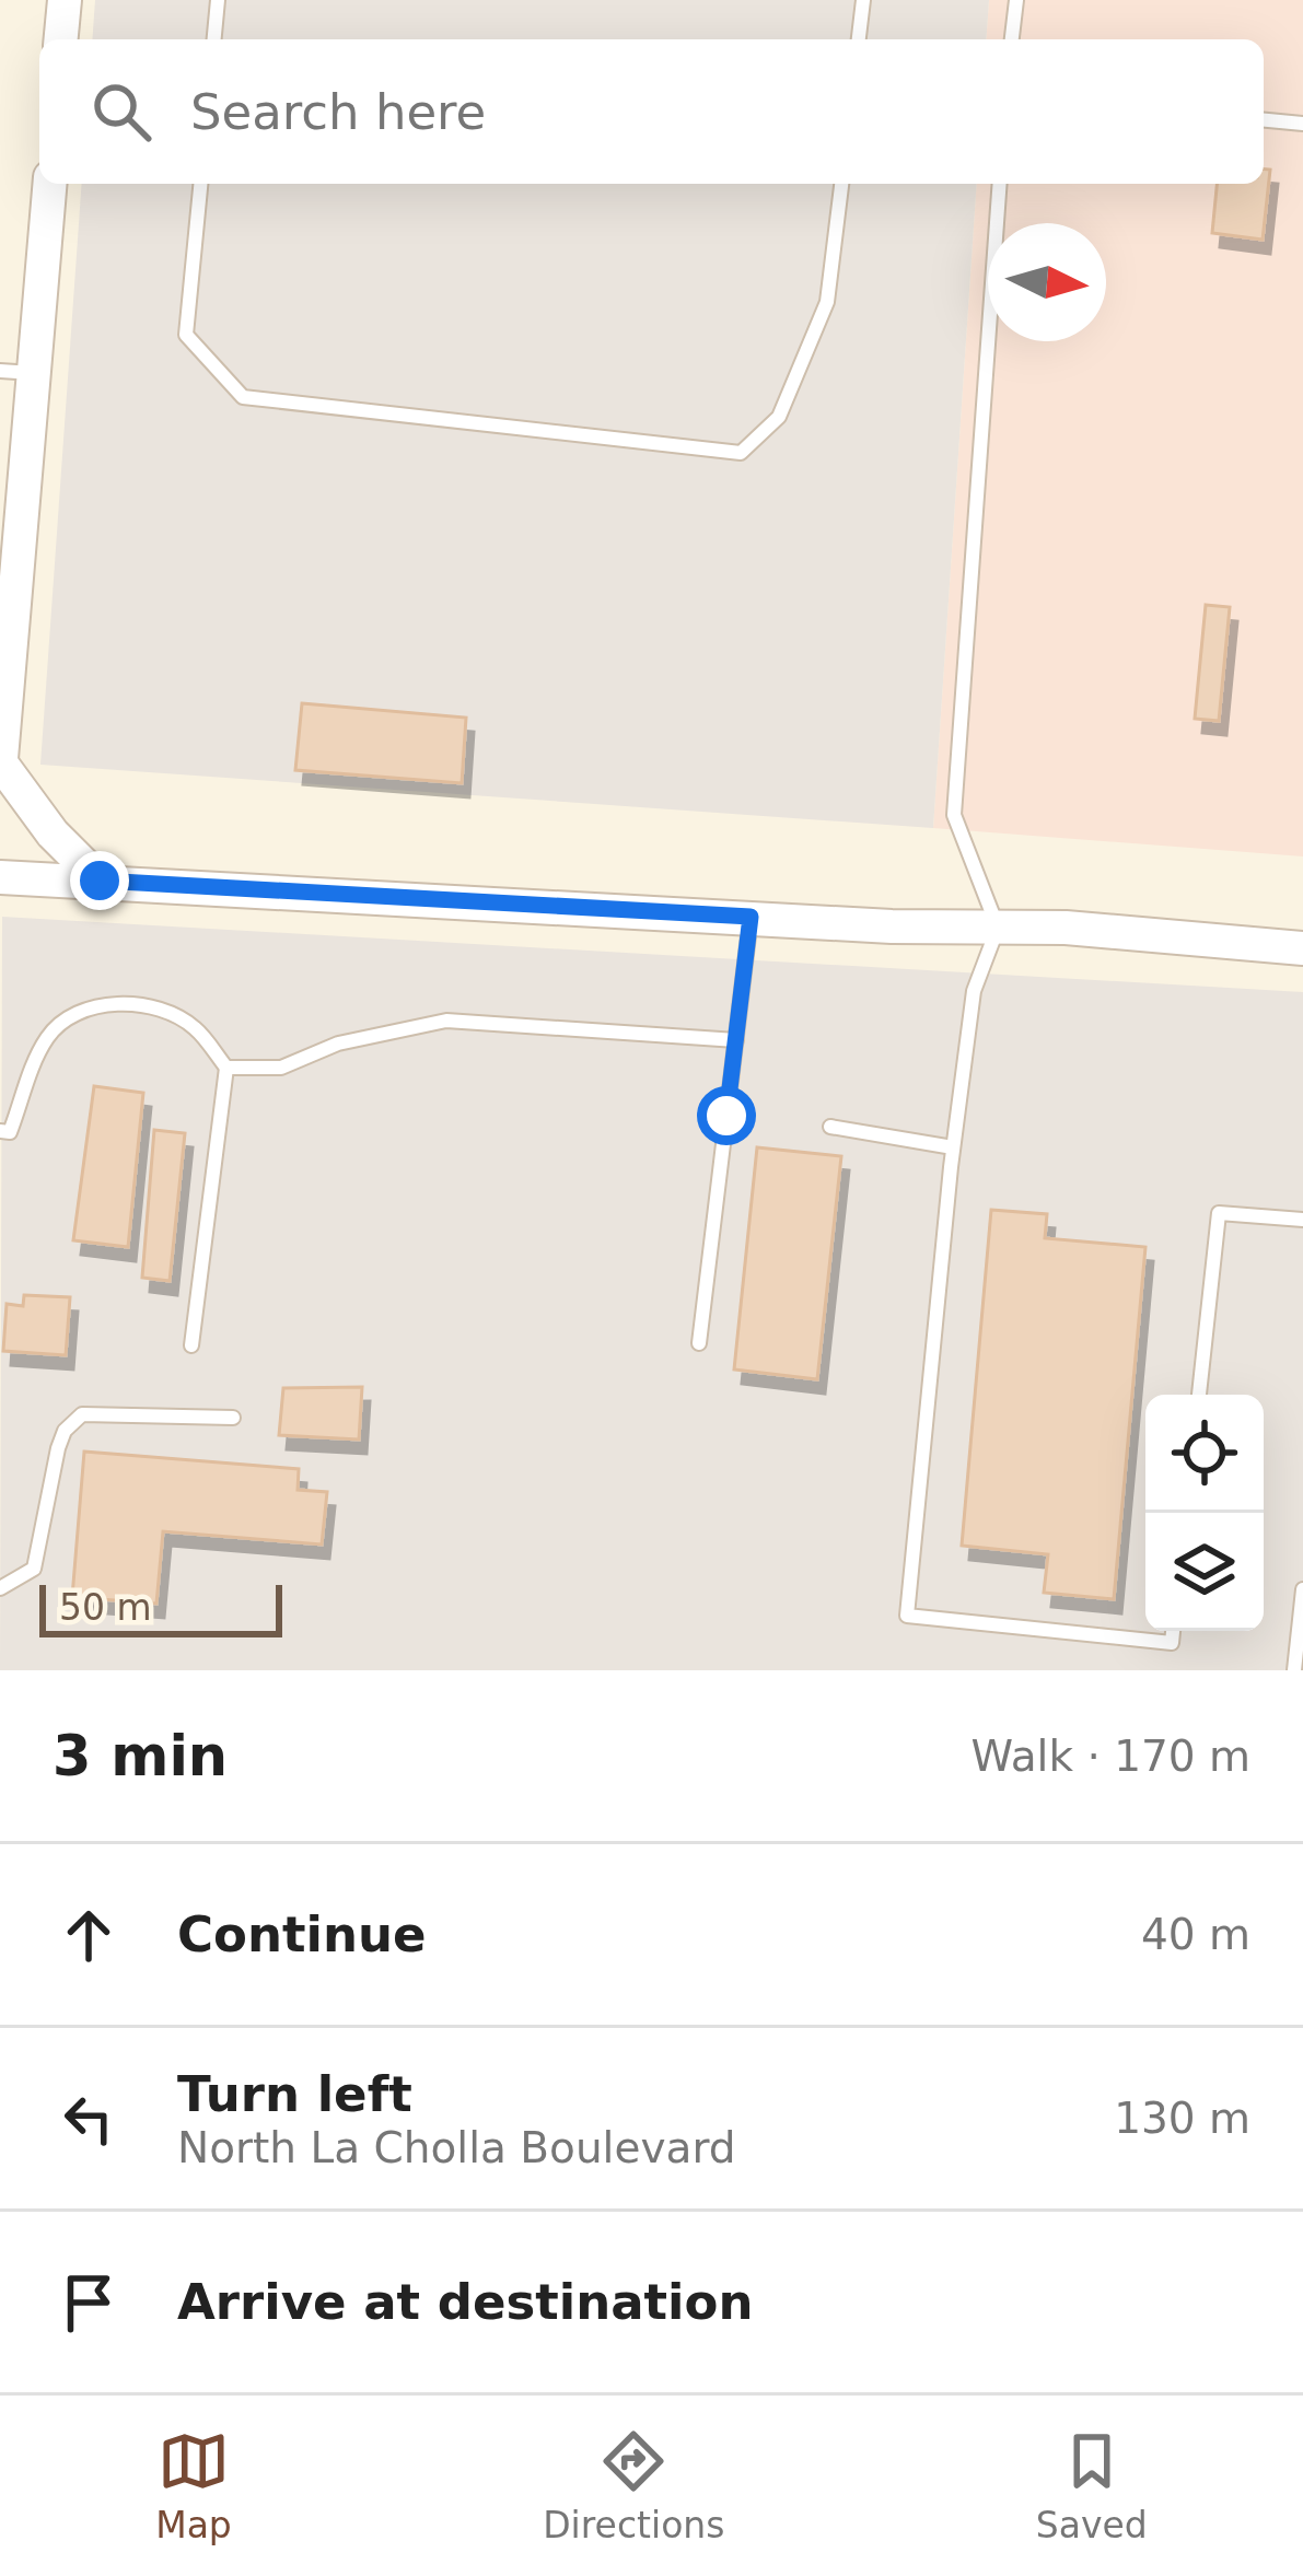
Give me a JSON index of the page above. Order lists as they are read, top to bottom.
{
  "scale_bar": "50 m",
  "north": "right",
  "page": {
    "search": "Search here",
    "scale": "50 m",
    "heading": ["3 min", "Walk · 170 m"],
    "list": [
      ["Continue", "40 m"],
      ["Turn left", "North La Cholla Boulevard", "130 m"],
      "Arrive at destination"
    ],
    "nav": ["Map", "Directions", "Saved"]
  }
}
